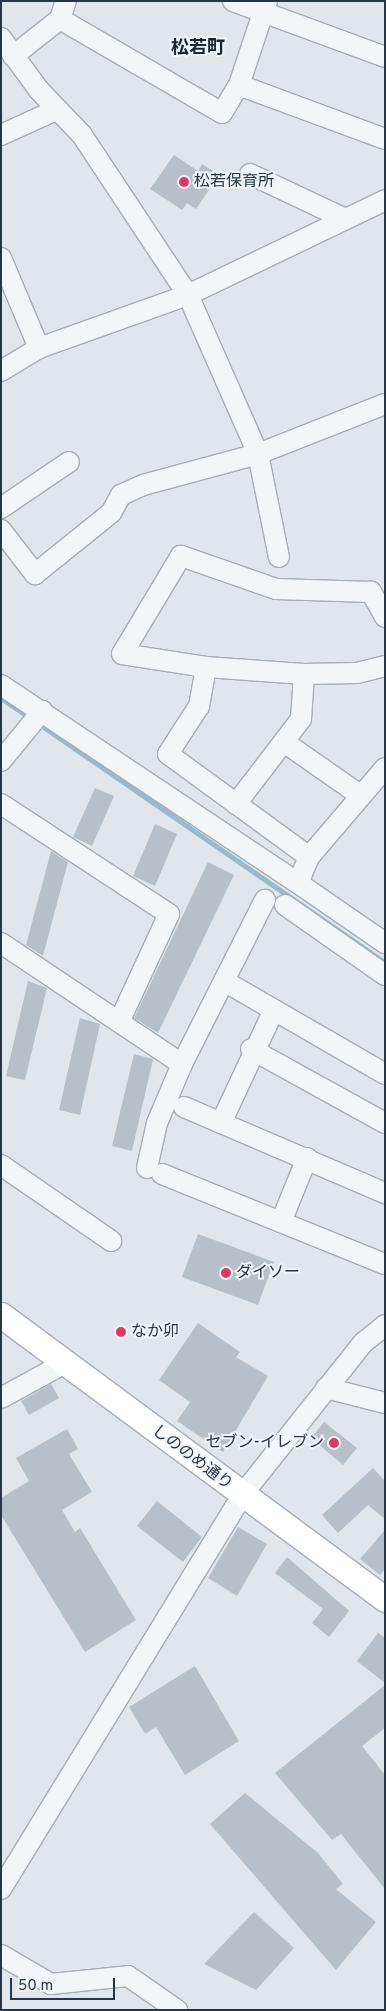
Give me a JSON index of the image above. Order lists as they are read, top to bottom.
{
  "streets": {
    "main road": ["しののめ通り"]
  },
  "districts": ["松若町"],
  "places": [
    "松若保育所",
    "ダイソー",
    "なか卯",
    "セブン-イレブン"
  ],
  "scale_bar": "50 m"
}
